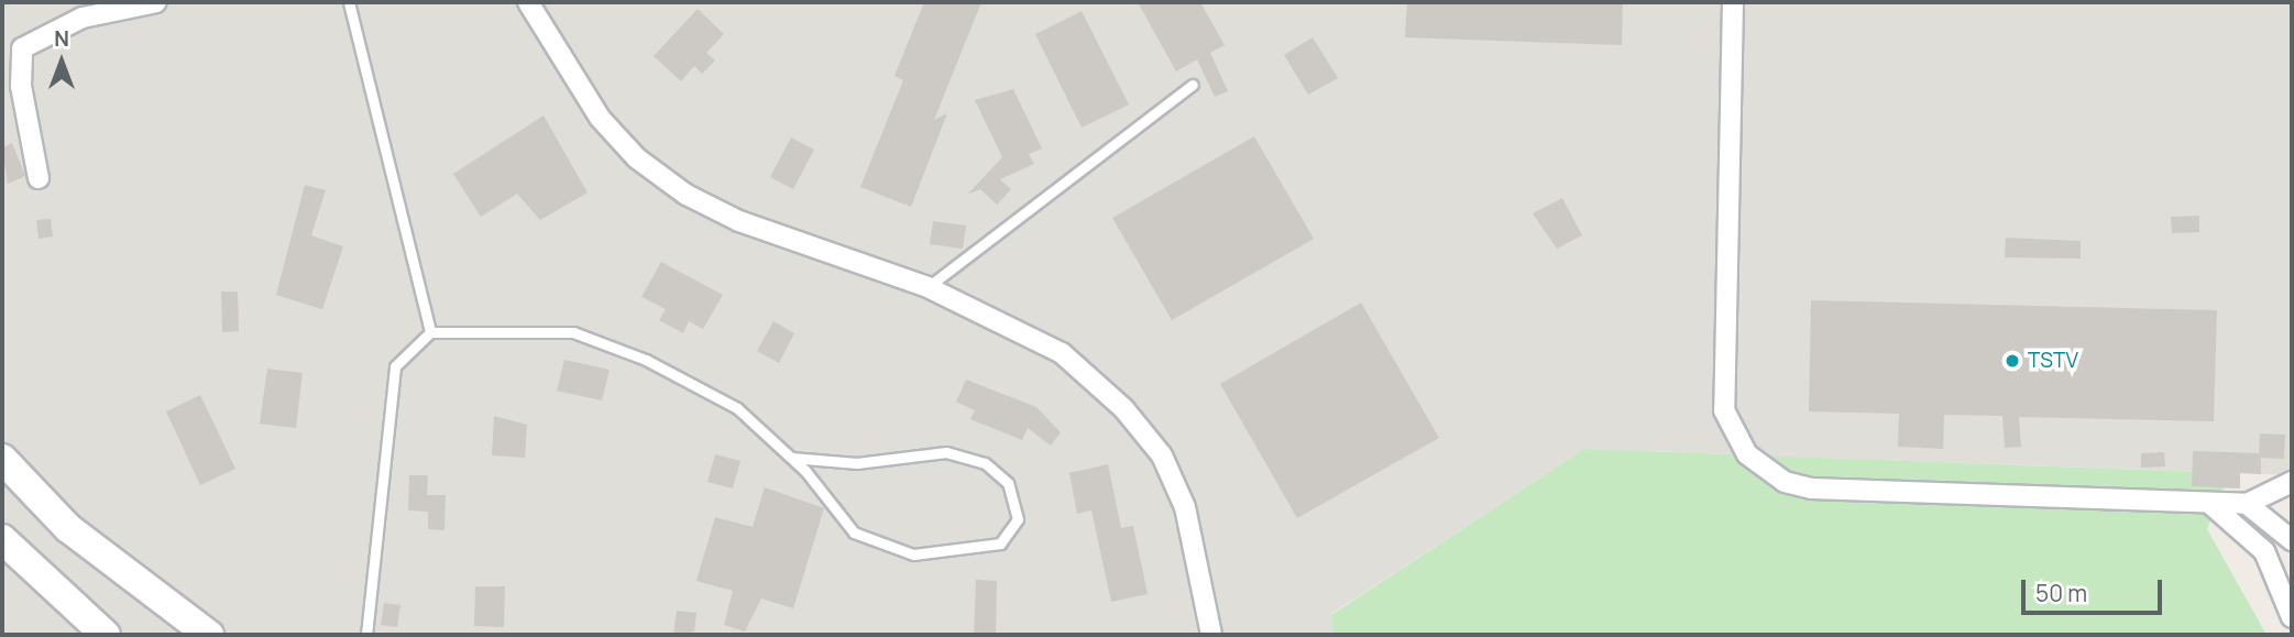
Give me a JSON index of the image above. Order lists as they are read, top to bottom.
{
  "places": ["TSTV"],
  "scale_bar": "50 m",
  "north": "top"
}
